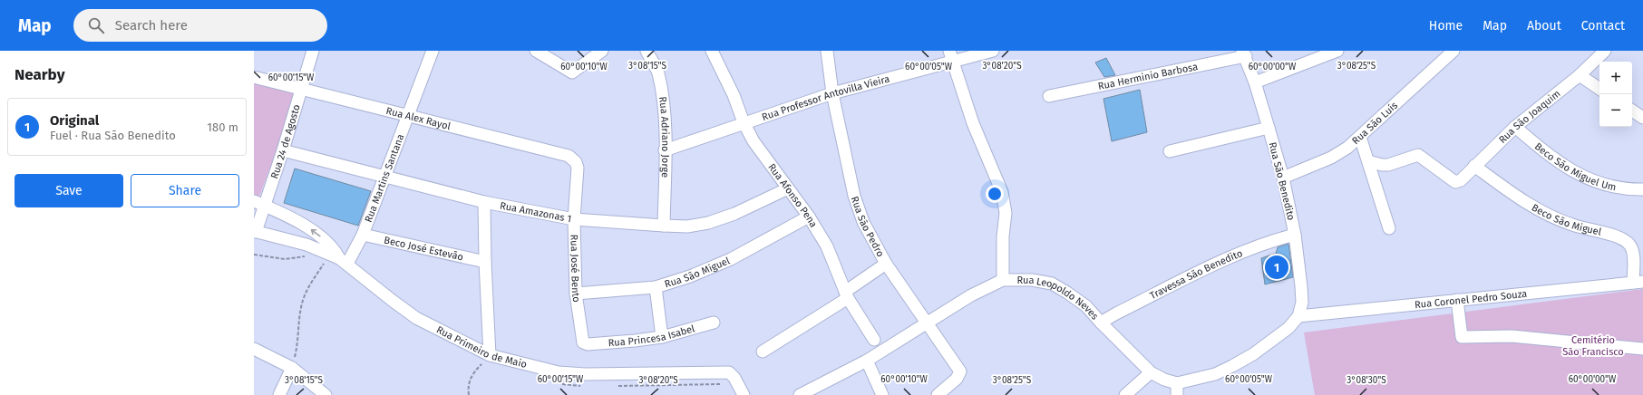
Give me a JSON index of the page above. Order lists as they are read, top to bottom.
{
  "streets": {
    "street": [
      "Rua Herminio Barbosa",
      "Rua Professor Antovilla Vieira",
      "Rua São Joaquim",
      "Rua Alex Rayol",
      "Rua São Luís",
      "Rua Adriano Jorge",
      "Rua 24 de Agosto",
      "Beco São Miguel Um",
      "Rua Martins Santana",
      "Rua São Benedito",
      "Rua Afonso Pena",
      "Rua Amazonas 1",
      "Beco São Miguel",
      "Rua São Pedro",
      "Beco José Estevão",
      "Rua José Bento",
      "Rua São Miguel",
      "Travessa São Benedito",
      "Rua Coronel Pedro Souza",
      "Rua Leopoldo Neves",
      "Rua Princesa Isabel",
      "Rua Primeiro de Maio"
    ]
  },
  "crossings": [
    ["Rua Herminio Barbosa", "Rua São Benedito"],
    ["Rua Professor Antovilla Vieira", "Rua Adriano Jorge"],
    ["Rua Professor Antovilla Vieira", "Rua Afonso Pena"],
    ["Rua Professor Antovilla Vieira", "Rua São Pedro"],
    ["Rua São Joaquim", "Beco São Miguel Um"],
    ["Rua São Joaquim", "Beco São Miguel"],
    ["Rua Alex Rayol", "Rua 24 de Agosto"],
    ["Rua Alex Rayol", "Rua Martins Santana"],
    ["Rua Alex Rayol", "Rua José Bento"],
    ["Rua São Luís", "Rua São Benedito"],
    ["Rua Adriano Jorge", "Rua Amazonas 1"],
    ["Rua 24 de Agosto", "Rua Amazonas 1"],
    ["Rua 24 de Agosto", "Rua Primeiro de Maio"],
    ["Rua Martins Santana", "Rua Amazonas 1"],
    ["Rua Martins Santana", "Beco José Estevão"],
    ["Rua Martins Santana", "Rua Primeiro de Maio"],
    ["Rua São Benedito", "Travessa São Benedito"],
    ["Rua São Benedito", "Rua Coronel Pedro Souza"],
    ["Rua Afonso Pena", "Rua Amazonas 1"],
    ["Rua Afonso Pena", "Rua São Miguel"],
    ["Rua Amazonas 1", "Rua José Bento"],
    ["Beco São Miguel", "Rua Coronel Pedro Souza"],
    ["Rua São Pedro", "Rua Leopoldo Neves"],
    ["Rua José Bento", "Rua São Miguel"],
    ["Rua José Bento", "Rua Princesa Isabel"],
    ["Travessa São Benedito", "Rua Leopoldo Neves"]
  ],
  "parks": ["Cemitério São Francisco"],
  "page": {
    "header": "Map",
    "search": "Search here",
    "nav": [
      "Home",
      "Map",
      "About",
      "Contact"
    ],
    "heading": "Nearby",
    "map_buttons": ["+", "−"],
    "list": [
      {
        "mark": "1",
        "name": "Original",
        "note": "Fuel · Rua São Benedito",
        "value": "180 m"
      }
    ],
    "buttons": ["Save", "Share"],
    "pins": "1"
  },
  "coordinates": [
    "3°08'15\"S",
    "3°08'20\"S",
    "3°08'25\"S",
    "60°00'10\"W",
    "60°00'05\"W",
    "60°00'00\"W",
    "60°00'15\"W",
    "3°08'30\"S"
  ]
}
